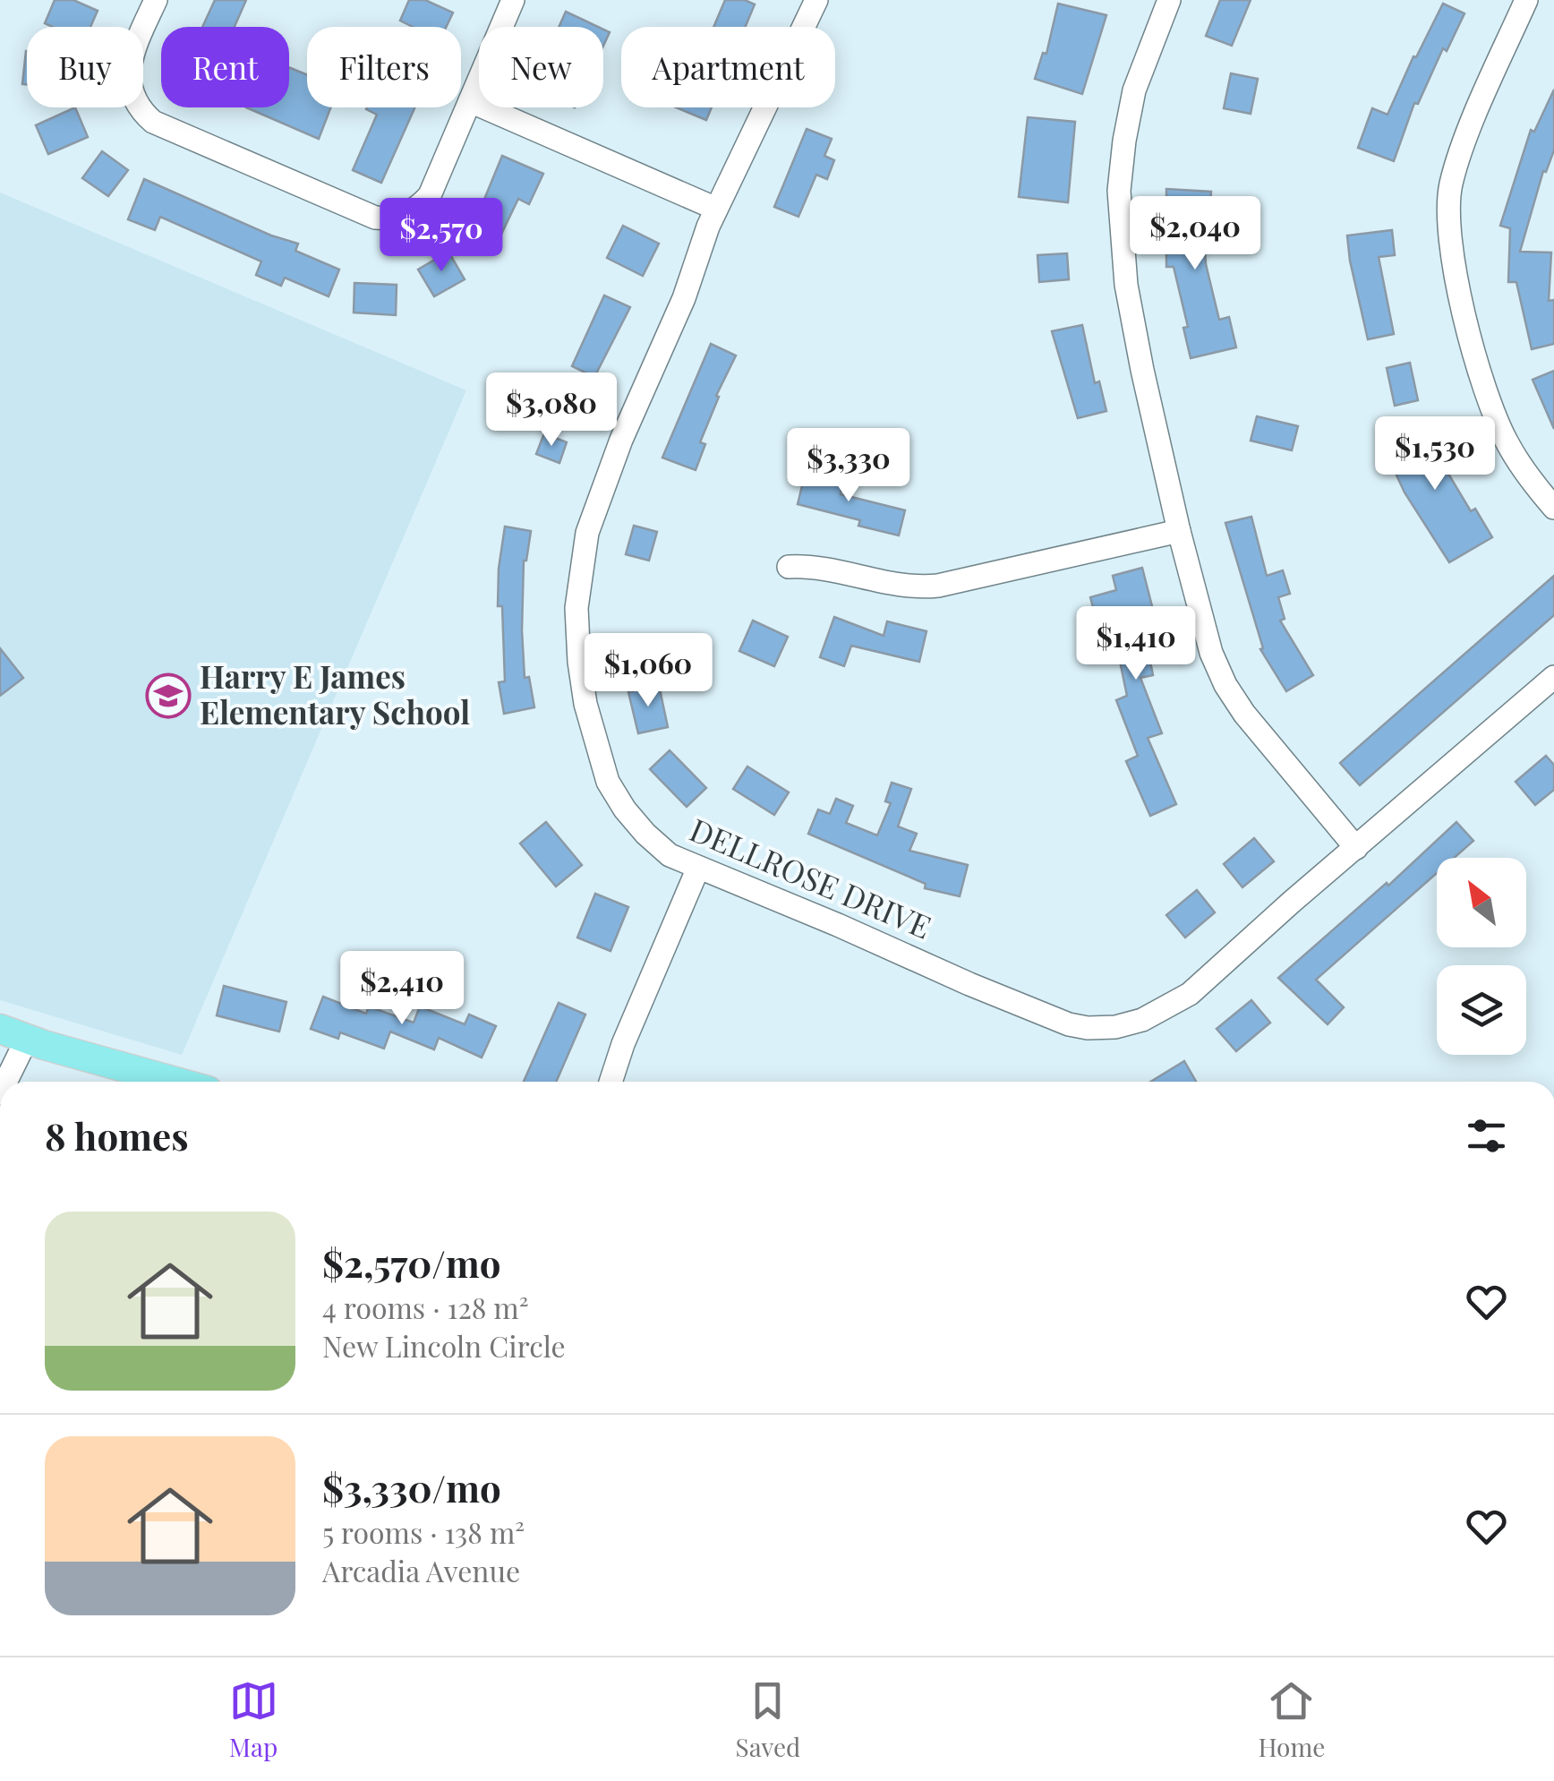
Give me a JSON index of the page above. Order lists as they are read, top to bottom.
{
  "streets": {
    "street": ["DELLROSE DRIVE"]
  },
  "places": {
    "school or university": ["Harry E James Elementary School"]
  },
  "north": "top left",
  "page": {
    "chip": [
      "Buy",
      "Rent",
      "Filters",
      "New",
      "Apartment"
    ],
    "price": [
      "$2,040",
      "$2,570",
      "$3,080",
      "$1,530",
      "$3,330",
      "$1,410",
      "$1,060",
      "$2,410"
    ],
    "heading": "8 homes",
    "list": [
      {
        "name": "$2,570/mo",
        "note": "4 rooms · 128 m² · New Lincoln Circle"
      },
      {
        "name": "$3,330/mo",
        "note": "5 rooms · 138 m² · Arcadia Avenue"
      }
    ],
    "tabs": ["Map", "Saved", "Home"]
  }
}
